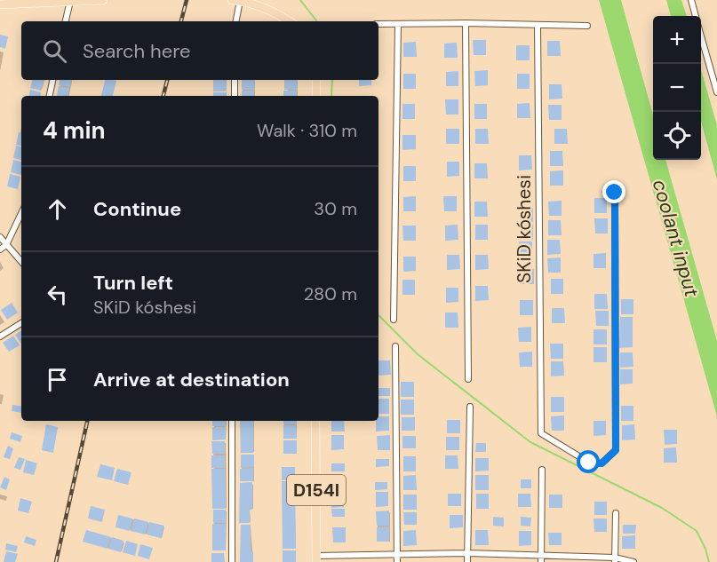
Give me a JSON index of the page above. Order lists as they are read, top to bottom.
{
  "streets": {
    "main road": ["D154l"],
    "street": ["SKiD kóshesi"]
  },
  "water": ["coolant input"],
  "page": {
    "map_buttons": ["+", "−"],
    "search": "Search here",
    "heading": ["4 min", "Walk · 310 m"],
    "list": [
      ["Continue", "30 m"],
      ["Turn left", "SKiD kóshesi", "280 m"],
      "Arrive at destination"
    ]
  }
}
